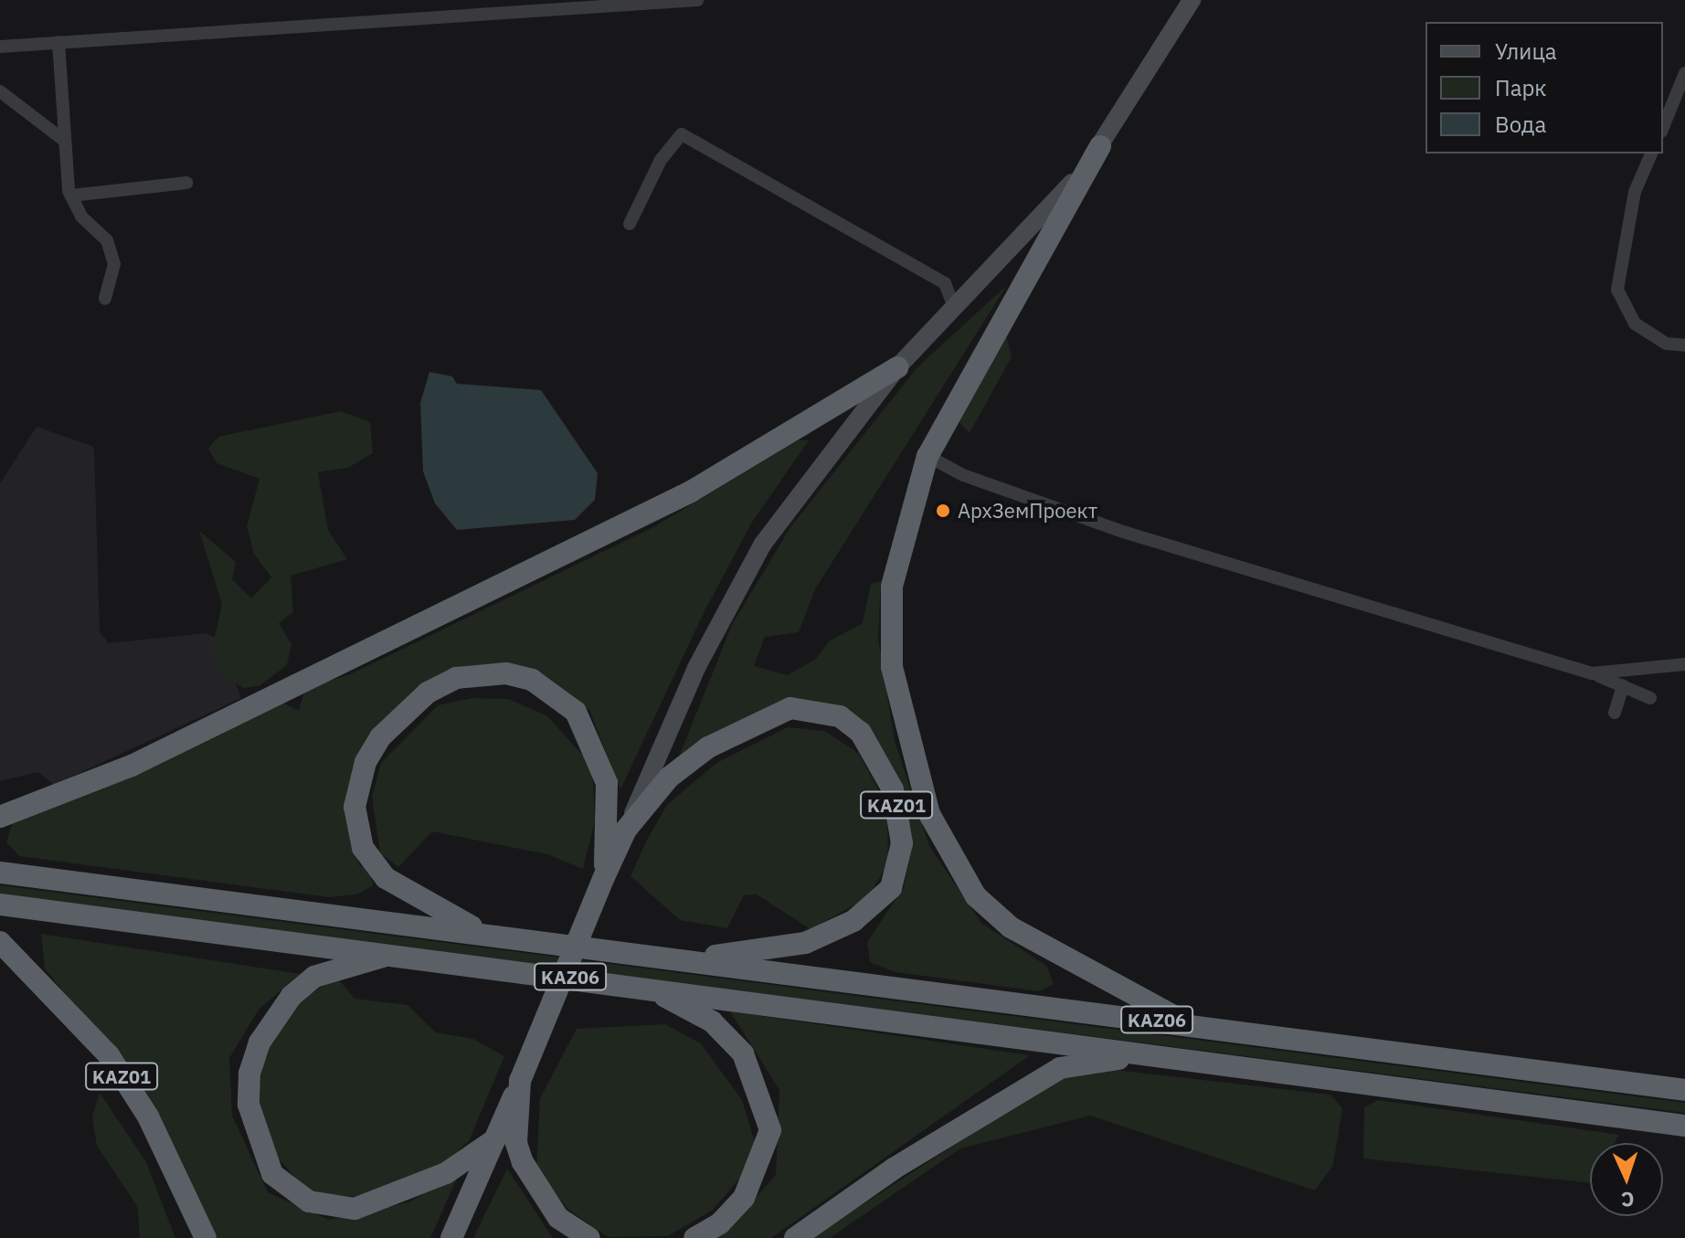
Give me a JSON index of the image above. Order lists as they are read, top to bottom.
{
  "streets": {
    "highway": ["KАZ01", "KАZ06"]
  },
  "crossings": [
    ["KАZ01", "KАZ06"]
  ],
  "places": ["АрхЗемПроект"],
  "legend": ["Улица", "Парк", "Вода"],
  "north": "bottom"
}
